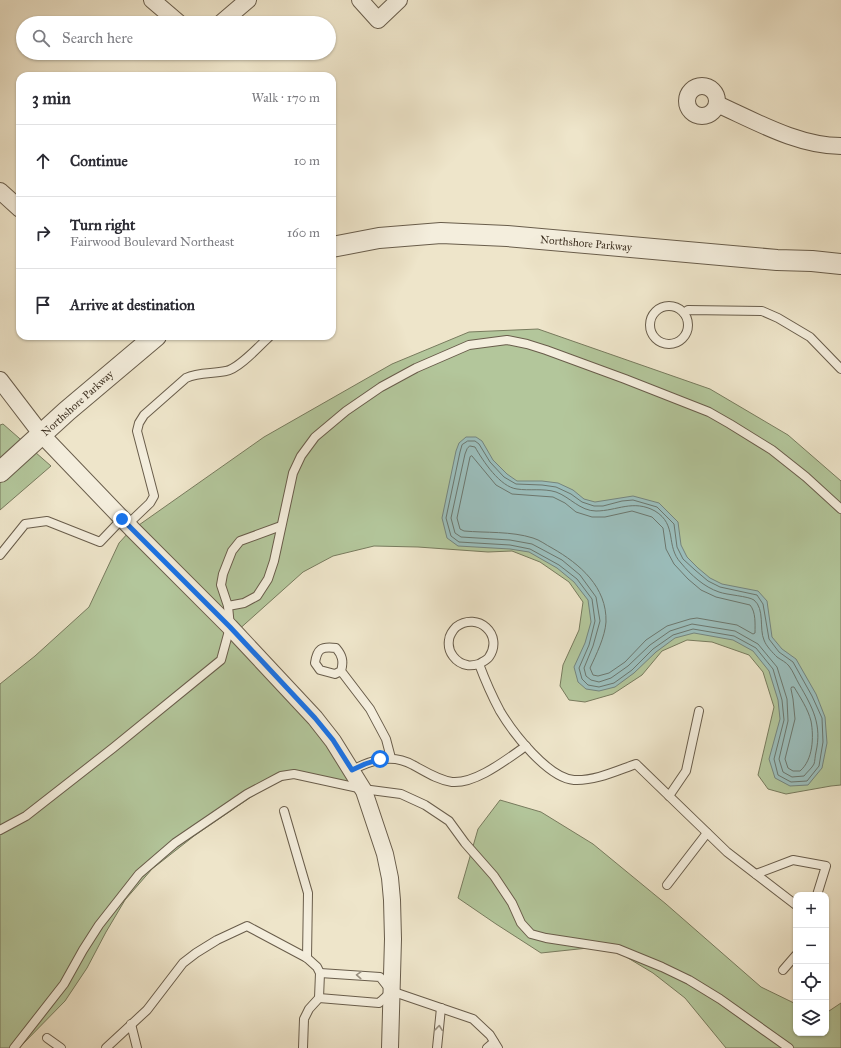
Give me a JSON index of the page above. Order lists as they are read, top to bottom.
{
  "streets": {
    "street": ["Northshore Parkway"]
  },
  "page": {
    "search": "Search here",
    "heading": ["3 min", "Walk · 170 m"],
    "list": [
      ["Continue", "10 m"],
      ["Turn right", "Fairwood Boulevard Northeast", "160 m"],
      "Arrive at destination"
    ],
    "map_buttons": ["+", "−"]
  }
}
